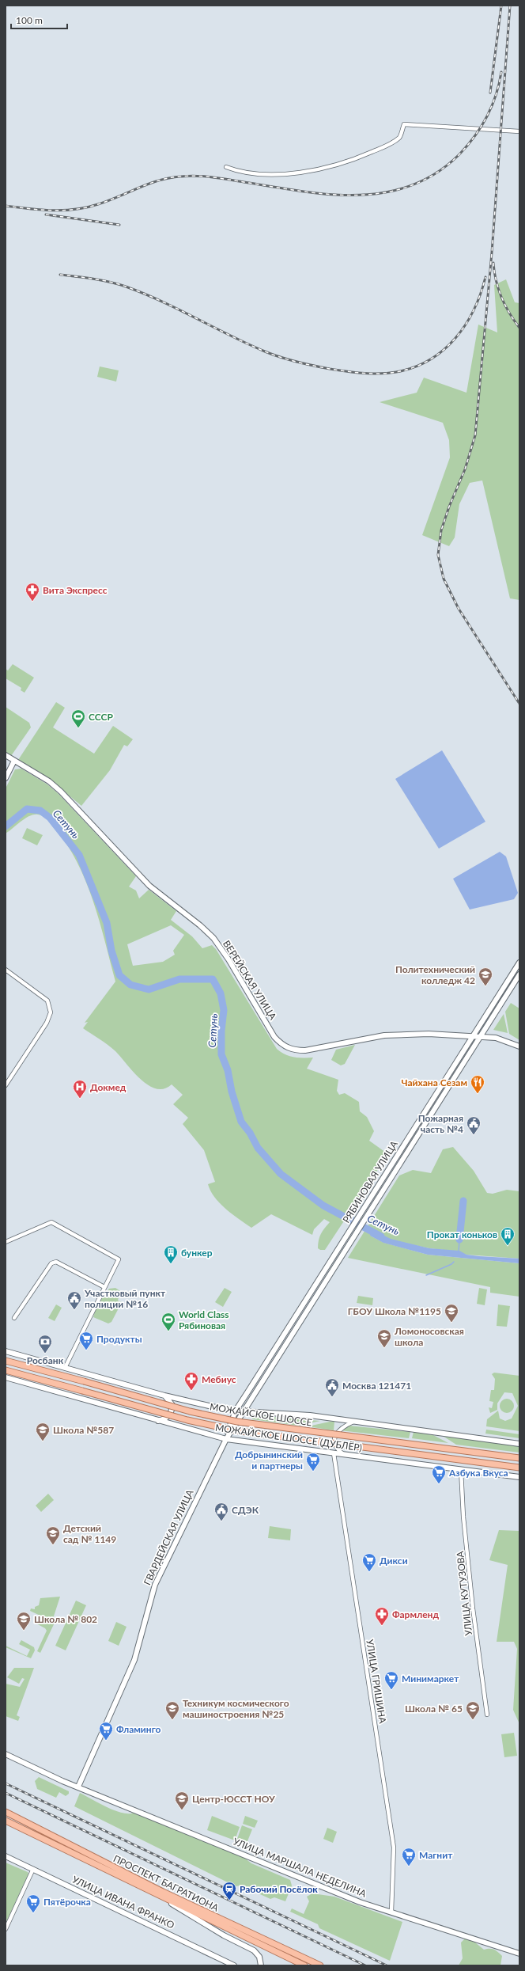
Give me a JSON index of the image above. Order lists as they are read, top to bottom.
{
  "streets": {
    "main road": [
      "ВЕРЕЙСКАЯ УЛИЦА",
      "РЯБИНОВАЯ УЛИЦА",
      "МОЖАЙСКОЕ ШОССЕ",
      "МОЖАЙСКОЕ ШОССЕ (ДУБЛЁР)",
      "ГВАРДЕЙСКАЯ УЛИЦА",
      "УЛИЦА МАРШАЛА НЕДЕЛИНА",
      "ПРОСПЕКТ БАГРАТИОНА",
      "УЛИЦА ИВАНА ФРАНКО"
    ],
    "street": ["УЛИЦА КУТУЗОВА", "УЛИЦА ГРИШИНА"]
  },
  "crossings": [
    ["ВЕРЕЙСКАЯ УЛИЦА", "РЯБИНОВАЯ УЛИЦА"],
    ["РЯБИНОВАЯ УЛИЦА", "МОЖАЙСКОЕ ШОССЕ (ДУБЛЁР)"],
    ["РЯБИНОВАЯ УЛИЦА", "ГВАРДЕЙСКАЯ УЛИЦА"],
    ["МОЖАЙСКОЕ ШОССЕ (ДУБЛЁР)", "ГВАРДЕЙСКАЯ УЛИЦА"],
    ["МОЖАЙСКОЕ ШОССЕ (ДУБЛЁР)", "УЛИЦА КУТУЗОВА"],
    ["МОЖАЙСКОЕ ШОССЕ (ДУБЛЁР)", "УЛИЦА ГРИШИНА"],
    ["ГВАРДЕЙСКАЯ УЛИЦА", "УЛИЦА МАРШАЛА НЕДЕЛИНА"],
    ["УЛИЦА ГРИШИНА", "УЛИЦА МАРШАЛА НЕДЕЛИНА"]
  ],
  "water": ["Сетунь"],
  "places": {
    "pharmacy": ["Вита Экспресс", "Мебиус", "Фармленд"],
    "sports": ["СССР", "World Class Рябиновая"],
    "school or university": [
      "Политехнический колледж 42",
      "ГБОУ Школа №1195",
      "Ломоносовская школа",
      "Школа №587",
      "Детский сад № 1149",
      "Школа № 802",
      "Техникум космического машиностроения №25",
      "Школа № 65",
      "Центр-ЮССТ НОУ"
    ],
    "restaurant": ["Чайхана Сезам"],
    "hospital": ["Докмед"],
    "public building": [
      "Пожарная часть №4",
      "Участковый пункт полиции №16",
      "Москва 121471",
      "СДЭК"
    ],
    "building": ["Прокат коньков", "бункер"],
    "supermarket": [
      "Продукты",
      "Добрынинский и партнеры",
      "Азбука Вкуса",
      "Дикси",
      "Минимаркет",
      "Фламинго",
      "Магнит",
      "Пятёрочка"
    ],
    "bank": ["Росбанк"],
    "station": ["Рабочий Посёлок"]
  },
  "scale_bar": "100 m"
}
